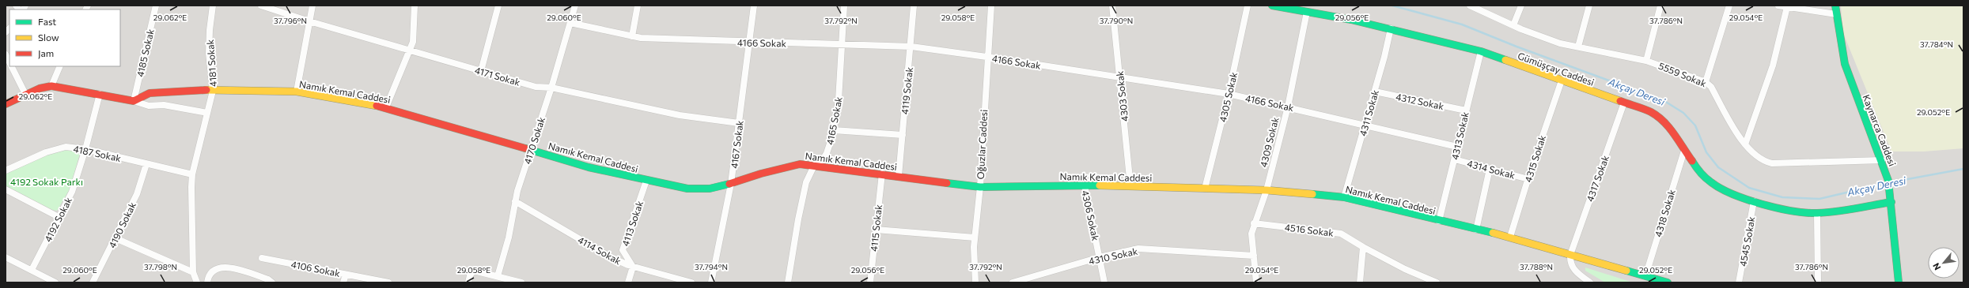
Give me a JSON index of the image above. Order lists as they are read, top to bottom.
{
  "streets": {
    "street": [
      "4166 Sokak",
      "4185 Sokak",
      "4181 Sokak",
      "Gümüşçay Caddesi",
      "5559 Sokak",
      "4171 Sokak",
      "4119 Sokak",
      "Namık Kemal Caddesi",
      "4303 Sokak",
      "4305 Sokak",
      "4312 Sokak",
      "4311 Sokak",
      "4165 Sokak",
      "Kaynarca Caddesi",
      "4313 Sokak",
      "4170 Sokak",
      "4309 Sokak",
      "4167 Sokak",
      "Oğuzlar Caddesi",
      "4187 Sokak",
      "4315 Sokak",
      "4314 Sokak",
      "4317 Sokak",
      "4318 Sokak",
      "4306 Sokak",
      "4192 Sokak",
      "4113 Sokak",
      "4190 Sokak",
      "4115 Sokak",
      "4516 Sokak",
      "4545 Sokak",
      "4114 Sokak",
      "4310 Sokak",
      "4106 Sokak"
    ]
  },
  "crossings": [
    ["4166 Sokak", "4119 Sokak"],
    ["4166 Sokak", "4303 Sokak"],
    ["4166 Sokak", "4305 Sokak"],
    ["4166 Sokak", "4311 Sokak"],
    ["4166 Sokak", "4165 Sokak"],
    ["4166 Sokak", "4313 Sokak"],
    ["4166 Sokak", "4170 Sokak"],
    ["4166 Sokak", "4309 Sokak"],
    ["4166 Sokak", "4167 Sokak"],
    ["4166 Sokak", "Oğuzlar Caddesi"],
    ["4185 Sokak", "Namık Kemal Caddesi"],
    ["4181 Sokak", "Namık Kemal Caddesi"],
    ["4181 Sokak", "4187 Sokak"],
    ["Gümüşçay Caddesi", "4311 Sokak"],
    ["Gümüşçay Caddesi", "Kaynarca Caddesi"],
    ["Gümüşçay Caddesi", "4313 Sokak"],
    ["Gümüşçay Caddesi", "4309 Sokak"],
    ["Gümüşçay Caddesi", "4315 Sokak"],
    ["Gümüşçay Caddesi", "4317 Sokak"],
    ["Gümüşçay Caddesi", "4318 Sokak"],
    ["Gümüşçay Caddesi", "4545 Sokak"],
    ["5559 Sokak", "Kaynarca Caddesi"],
    ["4171 Sokak", "4170 Sokak"],
    ["4171 Sokak", "4167 Sokak"],
    ["4119 Sokak", "Namık Kemal Caddesi"],
    ["Namık Kemal Caddesi", "4303 Sokak"],
    ["Namık Kemal Caddesi", "4305 Sokak"],
    ["Namık Kemal Caddesi", "4311 Sokak"],
    ["Namık Kemal Caddesi", "4165 Sokak"],
    ["Namık Kemal Caddesi", "4313 Sokak"],
    ["Namık Kemal Caddesi", "4170 Sokak"],
    ["Namık Kemal Caddesi", "4309 Sokak"],
    ["Namık Kemal Caddesi", "4167 Sokak"],
    ["Namık Kemal Caddesi", "Oğuzlar Caddesi"],
    ["Namık Kemal Caddesi", "4315 Sokak"],
    ["Namık Kemal Caddesi", "4317 Sokak"],
    ["Namık Kemal Caddesi", "4318 Sokak"],
    ["Namık Kemal Caddesi", "4306 Sokak"],
    ["Namık Kemal Caddesi", "4113 Sokak"],
    ["Namık Kemal Caddesi", "4115 Sokak"],
    ["4312 Sokak", "4311 Sokak"],
    ["4312 Sokak", "4313 Sokak"],
    ["4313 Sokak", "4314 Sokak"],
    ["4170 Sokak", "4114 Sokak"],
    ["4309 Sokak", "4516 Sokak"],
    ["4309 Sokak", "4310 Sokak"],
    ["4187 Sokak", "4192 Sokak"],
    ["4187 Sokak", "4190 Sokak"],
    ["4315 Sokak", "4314 Sokak"],
    ["4306 Sokak", "4310 Sokak"],
    ["4113 Sokak", "4114 Sokak"]
  ],
  "water": ["Akçay Deresi"],
  "parks": ["4192 Sokak Parkı"],
  "legend": ["Fast", "Slow", "Jam"],
  "north": "bottom left",
  "coordinates": [
    "29.062°E",
    "29.060°E",
    "29.058°E",
    "29.056°E",
    "29.054°E",
    "37.796°N",
    "37.792°N",
    "37.790°N",
    "37.786°N",
    "37.784°N",
    "29.052°E",
    "37.798°N",
    "37.794°N",
    "37.788°N"
  ]
}
